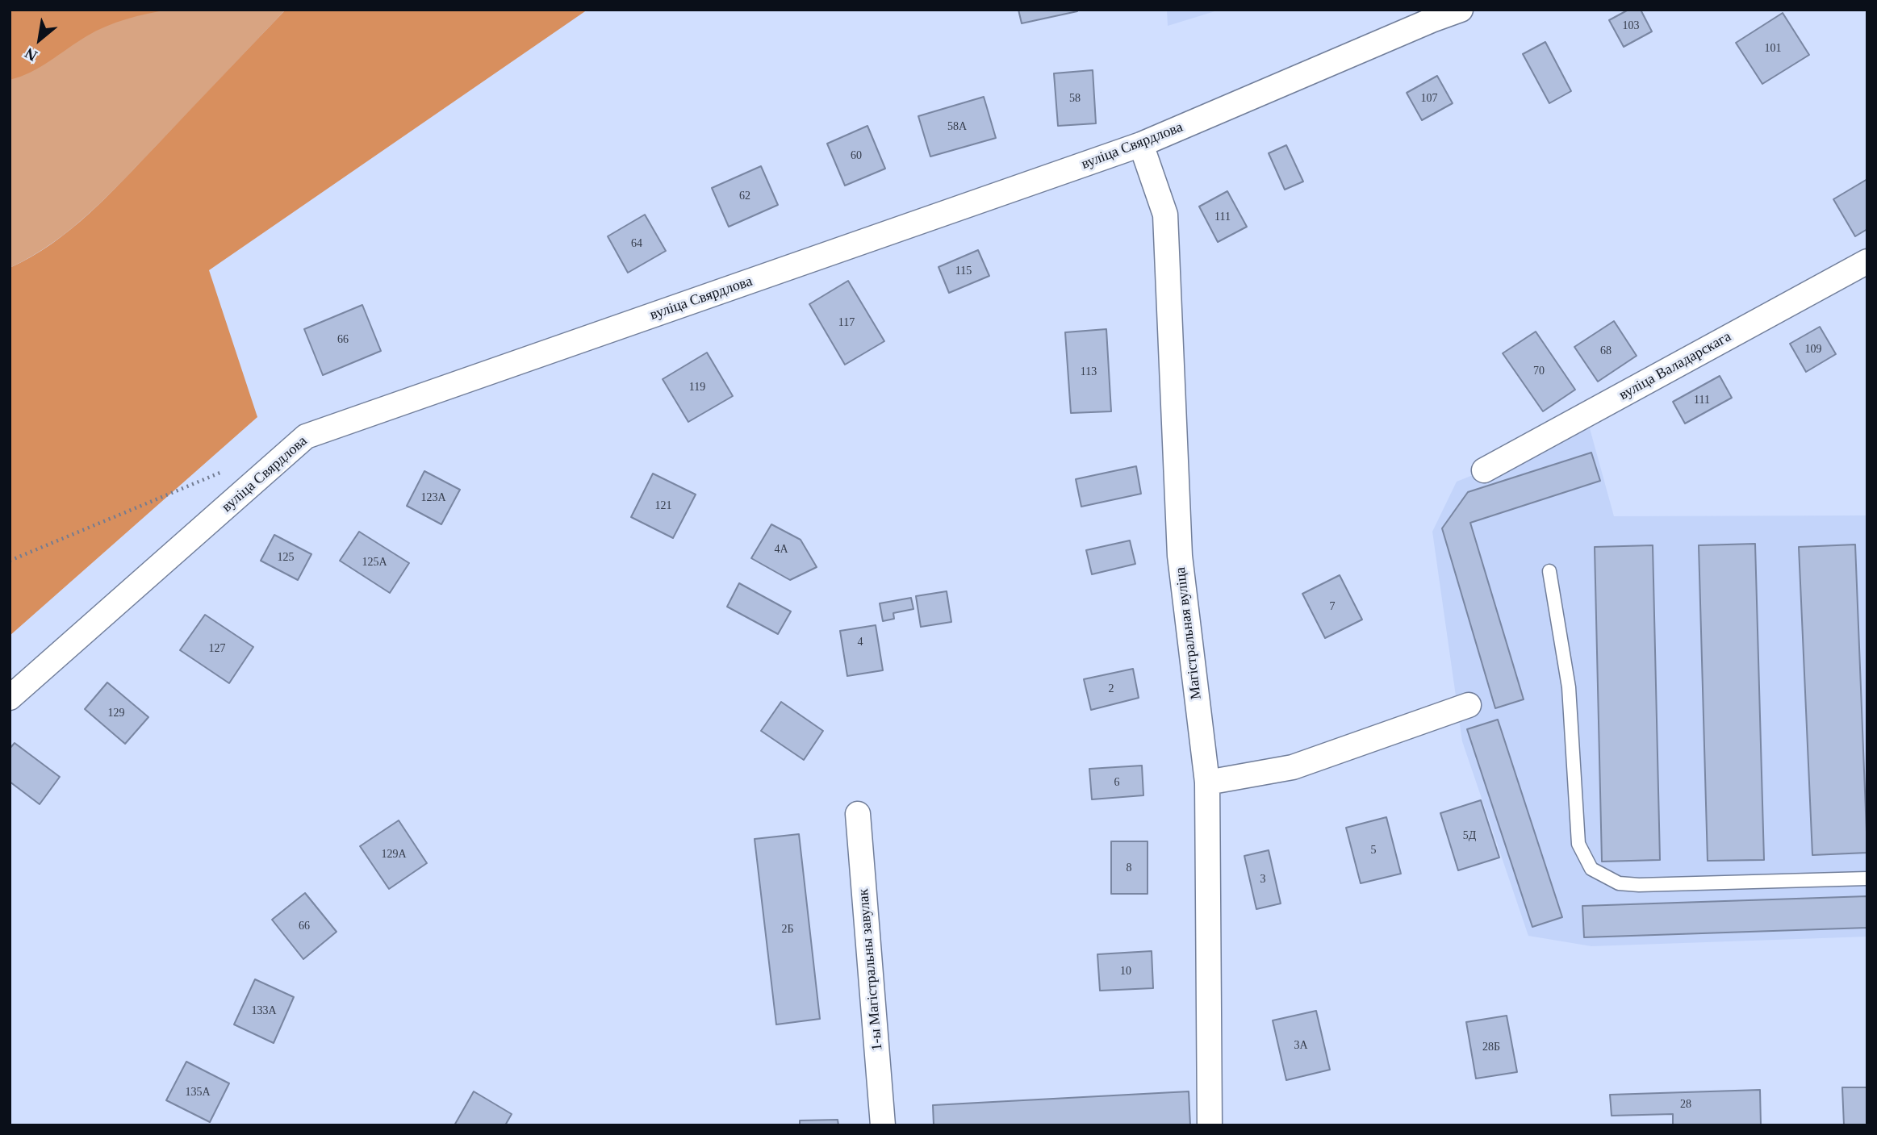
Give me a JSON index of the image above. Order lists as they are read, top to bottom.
{
  "streets": {
    "street": [
      "вуліца Свярдлова",
      "вуліца Валадарскага",
      "Магістральная вуліца",
      "1-ы Магістральны завулак"
    ]
  },
  "crossings": [
    ["вуліца Свярдлова", "Магістральная вуліца"]
  ],
  "house_numbers": [
    "103",
    "101",
    "58",
    "107",
    "58А",
    "60",
    "62",
    "111",
    "64",
    "115",
    "117",
    "66",
    "109",
    "68",
    "70",
    "113",
    "119",
    "111",
    "123А",
    "121",
    "4А",
    "125",
    "125А",
    "7",
    "4",
    "127",
    "2",
    "129",
    "6",
    "5Д",
    "5",
    "129А",
    "8",
    "3",
    "66",
    "2Б",
    "10",
    "133А",
    "3А",
    "28Б",
    "135А",
    "28"
  ],
  "north": "bottom left"
}
